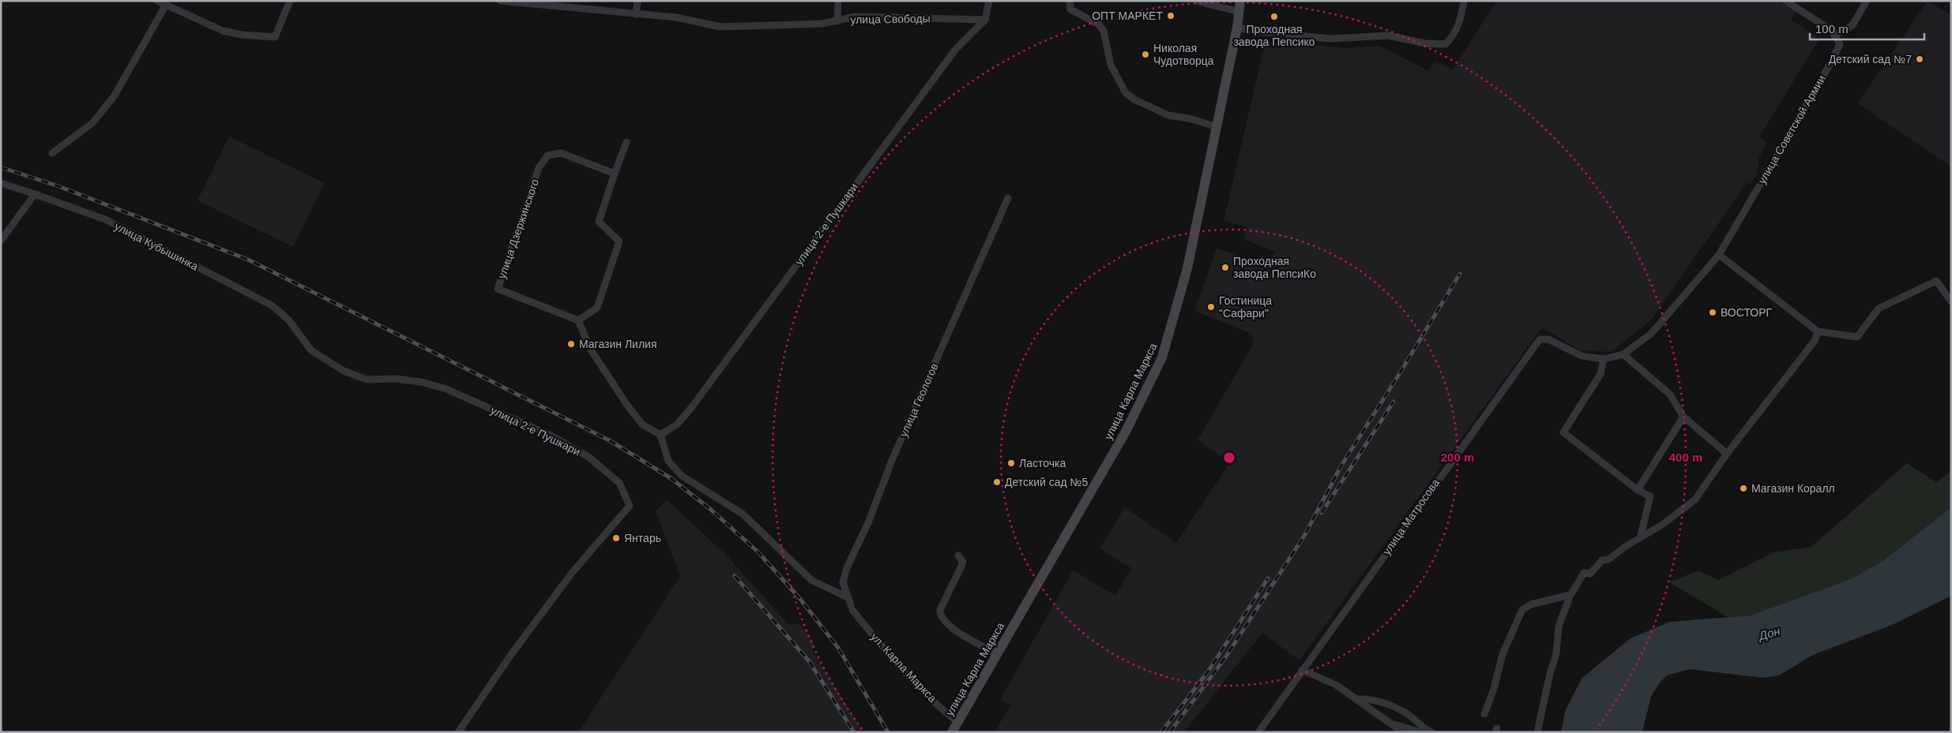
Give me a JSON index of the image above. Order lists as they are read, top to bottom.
{
  "streets": {
    "main road": ["улица Карла Маркса"],
    "street": [
      "улица Свободы",
      "улица Советской Армии",
      "улица 2-е Пушкари",
      "улица Дзержинского",
      "улица Кубышинка",
      "улица Геологов",
      "улица Матросова",
      "ул. Карла Маркса"
    ]
  },
  "crossings": [
    ["улица Свободы", "улица 2-е Пушкари"],
    ["улица Советской Армии", "улица Матросова"],
    ["улица 2-е Пушкари", "улица Кубышинка"],
    ["улица Карла Маркса", "ул. Карла Маркса"],
    ["улица Геологов", "ул. Карла Маркса"]
  ],
  "water": ["Дон"],
  "places": [
    "ОПТ МАРКЕТ",
    "Проходная завода Пепсико",
    "Николая Чудотворца",
    "Детский сад №7",
    "Проходная завода ПепсиКо",
    "Гостиница \"Сафари\"",
    "ВОСТОРГ",
    "Магазин Лилия",
    "Ласточка",
    "Детский сад №5",
    "Магазин Коралл",
    "Янтарь"
  ],
  "scale_bar": "100 m",
  "rings": ["200 m", "400 m"]
}
